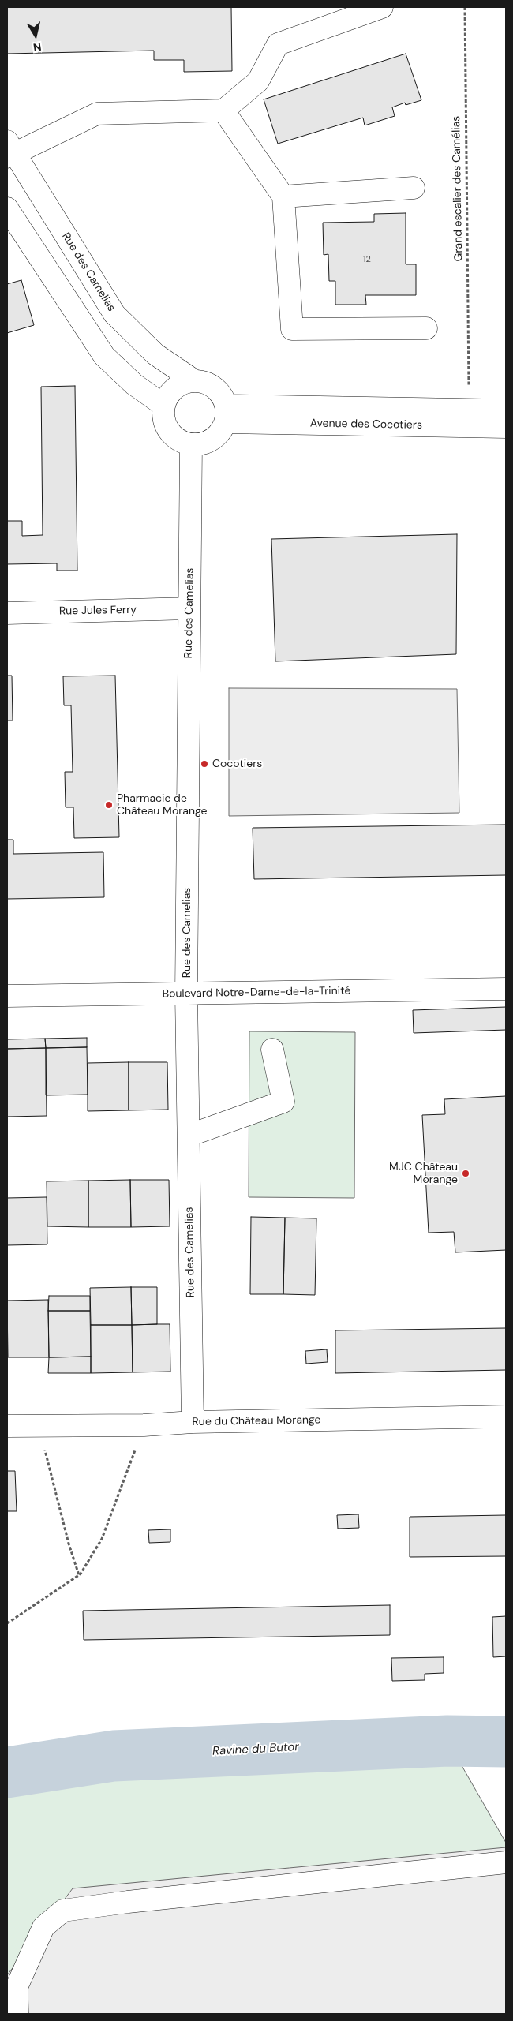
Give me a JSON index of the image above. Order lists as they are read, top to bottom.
{
  "streets": {
    "street": [
      "Rue des Camelias",
      "Avenue des Cocotiers",
      "Rue Jules Ferry",
      "Boulevard Notre-Dame-de-la-Trinité",
      "Rue du Château Morange"
    ],
    "path": ["Grand escalier des Camélias"]
  },
  "crossings": [
    ["Rue des Camelias", "Avenue des Cocotiers"],
    ["Rue des Camelias", "Rue Jules Ferry"],
    ["Rue des Camelias", "Boulevard Notre-Dame-de-la-Trinité"],
    ["Rue des Camelias", "Rue du Château Morange"]
  ],
  "water": ["Ravine du Butor"],
  "places": ["Cocotiers", "Pharmacie de Château Morange", "MJC Château Morange"],
  "house_numbers": ["12"],
  "north": "bottom"
}
